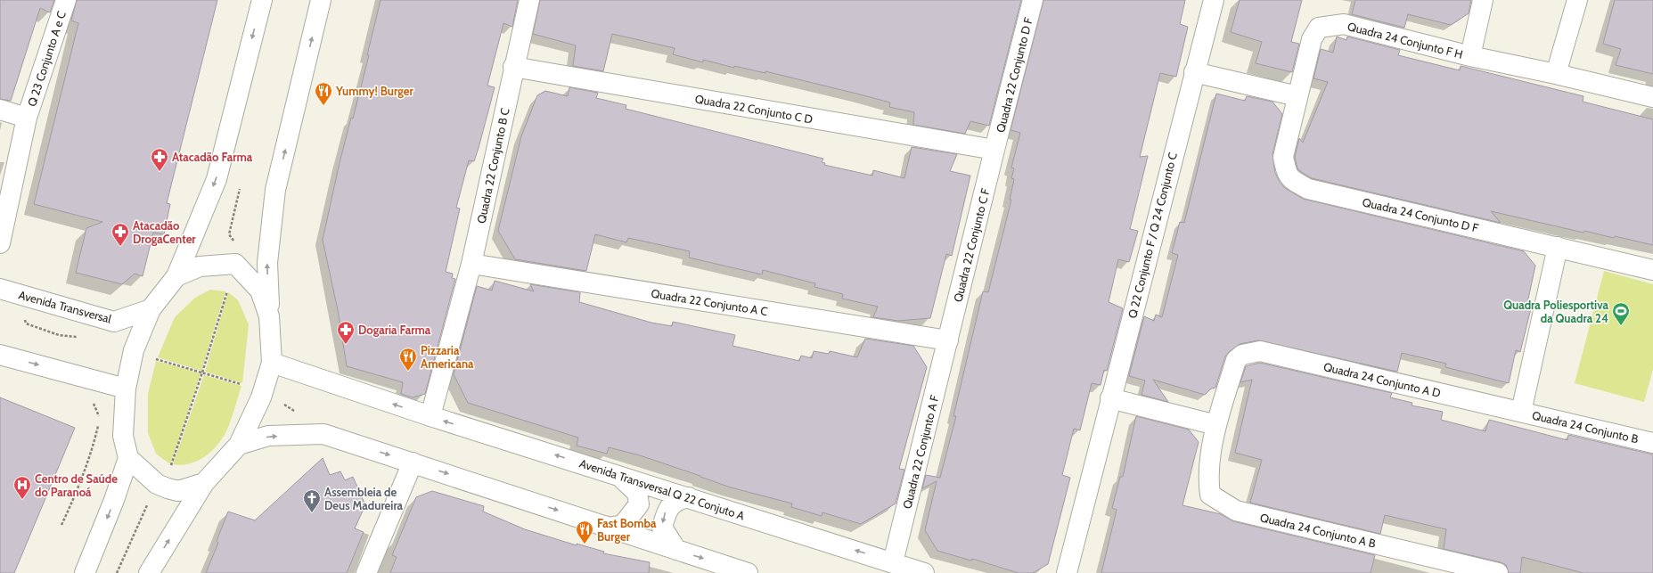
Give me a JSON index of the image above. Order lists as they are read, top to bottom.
{
  "streets": {
    "street": [
      "Quadra 24 Conjunto F H",
      "Q 23 Conjunto A e C",
      "Quadra 22 Conjunto D F",
      "Quadra 22 Conjunto C D",
      "Quadra 22 Conjunto B C",
      "Quadra 24 Conjunto D F",
      "Q 22 Conjunto F / Q 24 Conjunto C",
      "Quadra 22 Conjunto C F",
      "Quadra 22 Conjunto A C",
      "Avenida Transversal",
      "Quadra 24 Conjunto A D",
      "Quadra 24 Conjunto B",
      "Quadra 22 Conjunto A F",
      "Avenida Transversal Q 22 Conjuto A",
      "Quadra 24 Conjunto A B"
    ]
  },
  "crossings": [
    ["Quadra 24 Conjunto F H", "Quadra 24 Conjunto D F"],
    ["Quadra 22 Conjunto D F", "Quadra 22 Conjunto C D"],
    ["Quadra 22 Conjunto D F", "Quadra 22 Conjunto C F"],
    ["Quadra 22 Conjunto C D", "Quadra 22 Conjunto B C"],
    ["Quadra 22 Conjunto C D", "Quadra 22 Conjunto C F"],
    ["Quadra 22 Conjunto B C", "Quadra 22 Conjunto A C"],
    ["Quadra 22 Conjunto B C", "Avenida Transversal Q 22 Conjuto A"],
    ["Quadra 22 Conjunto C F", "Quadra 22 Conjunto A C"],
    ["Quadra 22 Conjunto C F", "Quadra 22 Conjunto A F"],
    ["Quadra 22 Conjunto A C", "Quadra 22 Conjunto A F"],
    ["Quadra 24 Conjunto A D", "Quadra 24 Conjunto B"],
    ["Quadra 24 Conjunto A D", "Quadra 24 Conjunto A B"],
    ["Quadra 22 Conjunto A F", "Avenida Transversal Q 22 Conjuto A"]
  ],
  "places": {
    "restaurant": ["Yummy! Burger", "Pizzaria Americana", "Fast Bomba Burger"],
    "pharmacy": ["Atacadão Farma", "Atacadão DrogaCenter", "Dogaria Farma"],
    "sports": ["Quadra Poliesportiva da Quadra 24"],
    "hospital": ["Centro de Saúde do Paranoá"],
    "church": ["Assembleia de Deus Madureira"]
  }
}
